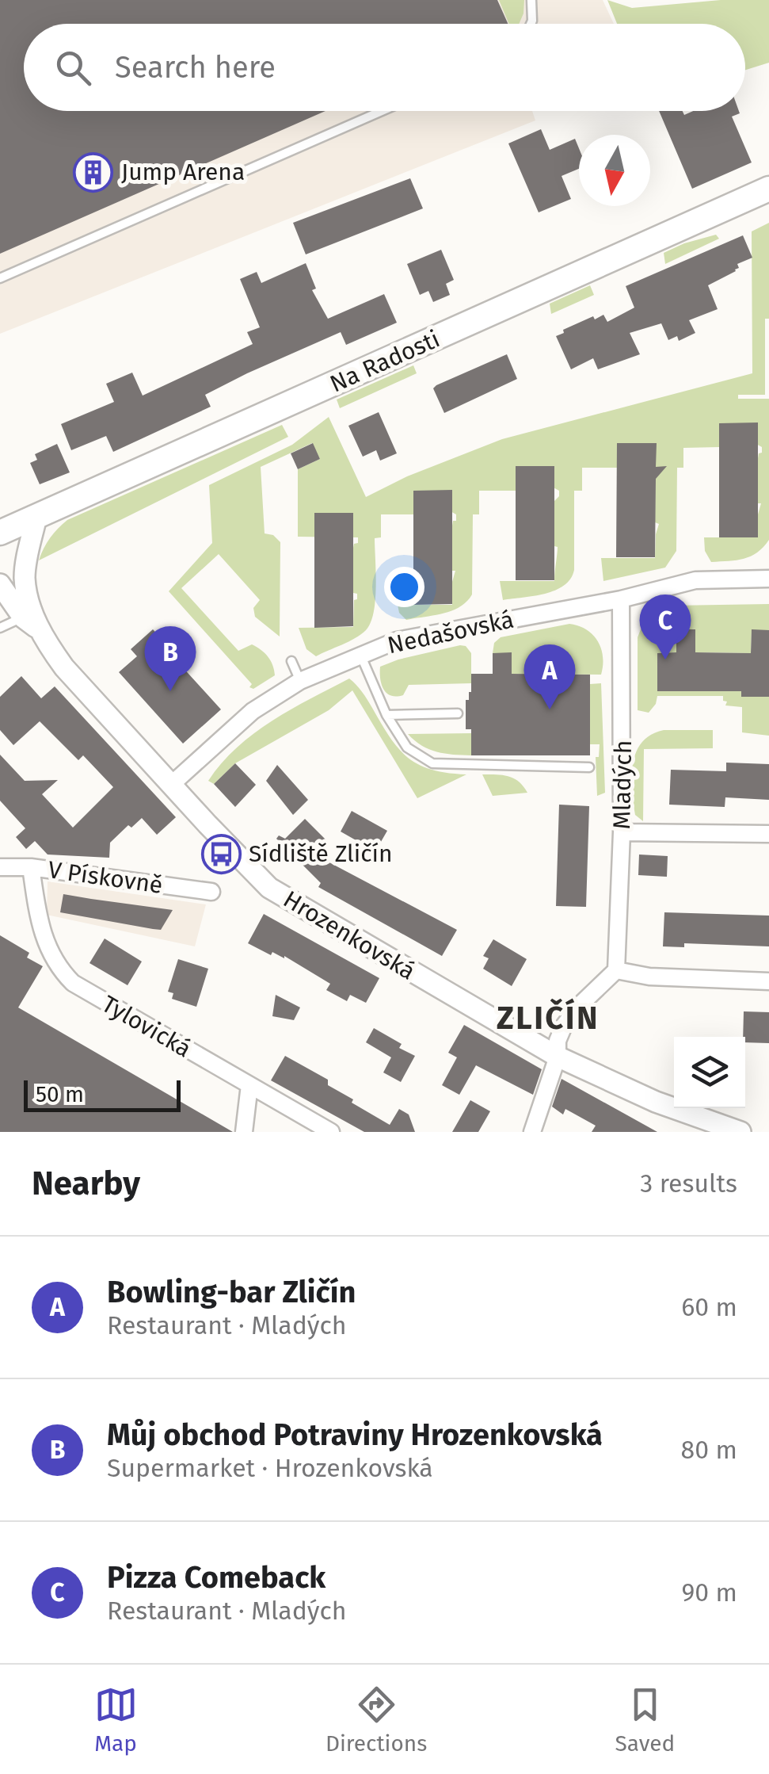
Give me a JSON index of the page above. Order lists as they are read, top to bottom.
{
  "streets": {
    "main road": ["Na Radosti"],
    "street": [
      "Nedašovská",
      "Mladých",
      "V Pískovně",
      "Hrozenkovská",
      "Tylovická"
    ]
  },
  "crossings": [
    ["Na Radosti", "Hrozenkovská"],
    ["Nedašovská", "Mladých"],
    ["Nedašovská", "Hrozenkovská"],
    ["V Pískovně", "Tylovická"]
  ],
  "districts": ["ZLIČÍN"],
  "places": {
    "building": ["Jump Arena"],
    "bus stop": ["Sídliště Zličín"]
  },
  "scale_bar": "50 m",
  "north": "bottom",
  "page": {
    "search": "Search here",
    "pins": ["C", "B", "A"],
    "scale": "50 m",
    "heading": ["Nearby", "3 results"],
    "list": [
      {
        "mark": "A",
        "name": "Bowling-bar Zličín",
        "note": "Restaurant · Mladých",
        "value": "60 m"
      },
      {
        "mark": "B",
        "name": "Můj obchod Potraviny Hrozenkovská",
        "note": "Supermarket · Hrozenkovská",
        "value": "80 m"
      },
      {
        "mark": "C",
        "name": "Pizza Comeback",
        "note": "Restaurant · Mladých",
        "value": "90 m"
      }
    ],
    "nav": ["Map", "Directions", "Saved"]
  }
}
